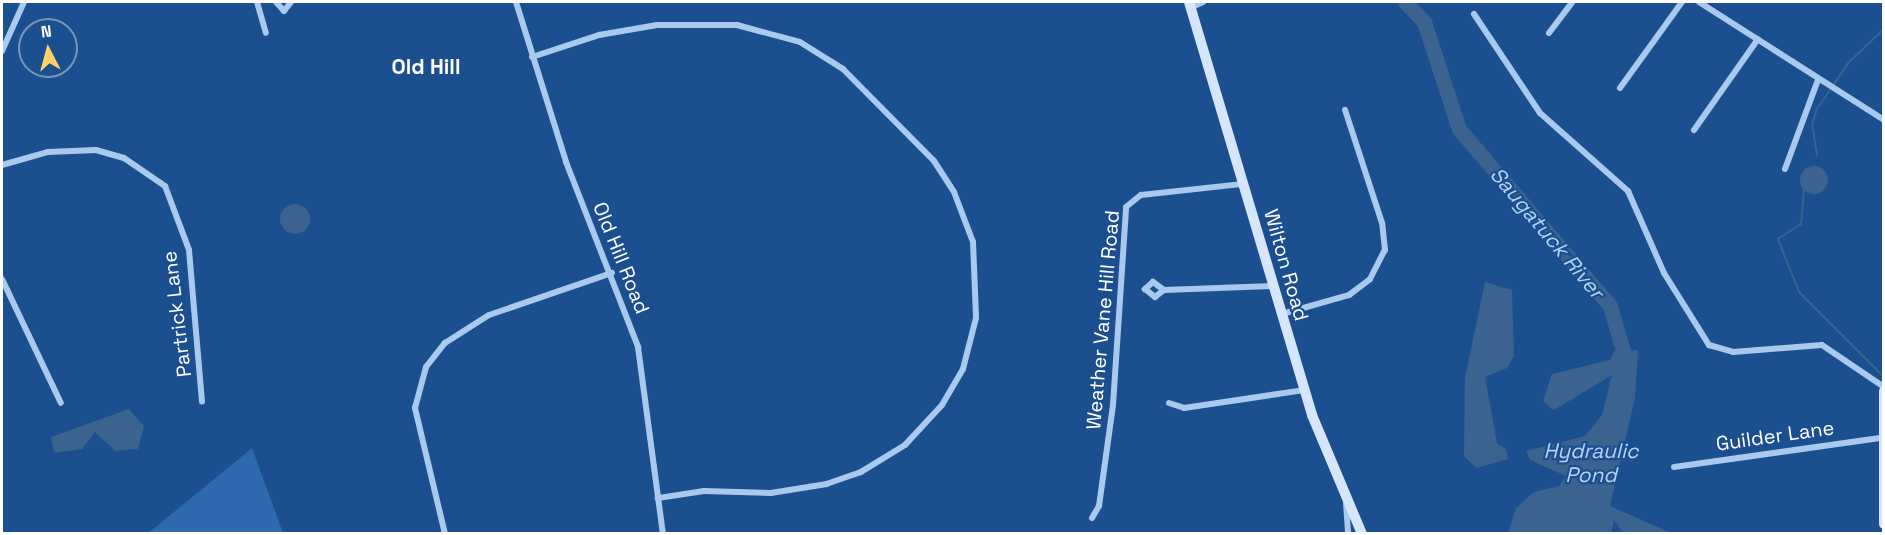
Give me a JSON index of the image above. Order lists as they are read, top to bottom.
{
  "streets": {
    "main road": ["Wilton Road"],
    "street": [
      "Old Hill Road",
      "Partrick Lane",
      "Weather Vane Hill Road",
      "Guilder Lane"
    ]
  },
  "crossings": [
    ["Wilton Road", "Weather Vane Hill Road"]
  ],
  "districts": ["Old Hill"],
  "water": ["Saugatuck River", "Hydraulic Pond"],
  "north": "top"
}
